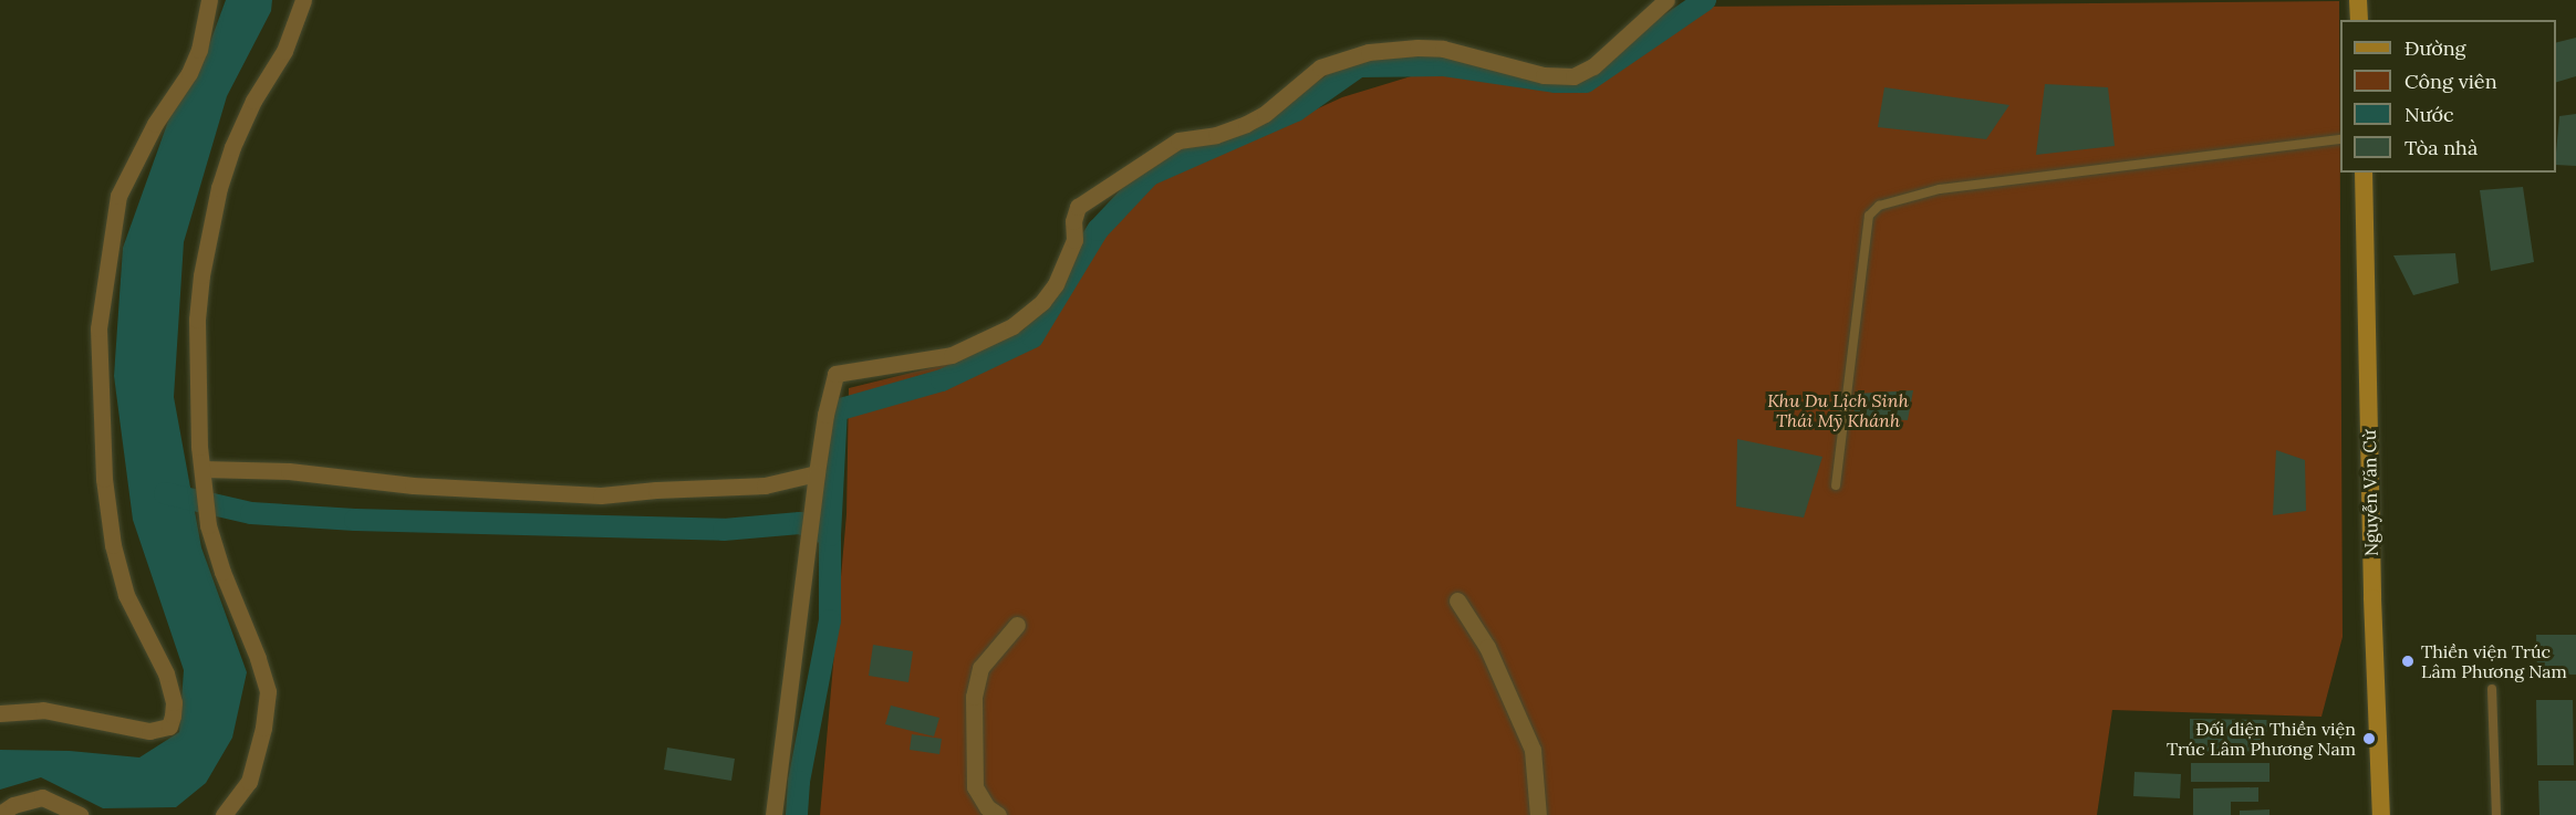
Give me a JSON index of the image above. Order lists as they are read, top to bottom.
{
  "streets": {
    "main road": ["Nguyễn Văn Cừ"]
  },
  "parks": ["Khu Du Lịch Sinh Thái Mỹ Khánh"],
  "places": ["Thiền viện Trúc Lâm Phương Nam", "Đối diện Thiền viện Trúc Lâm Phương Nam"],
  "legend": [
    "Đường",
    "Công viên",
    "Nước",
    "Tòa nhà"
  ]
}
